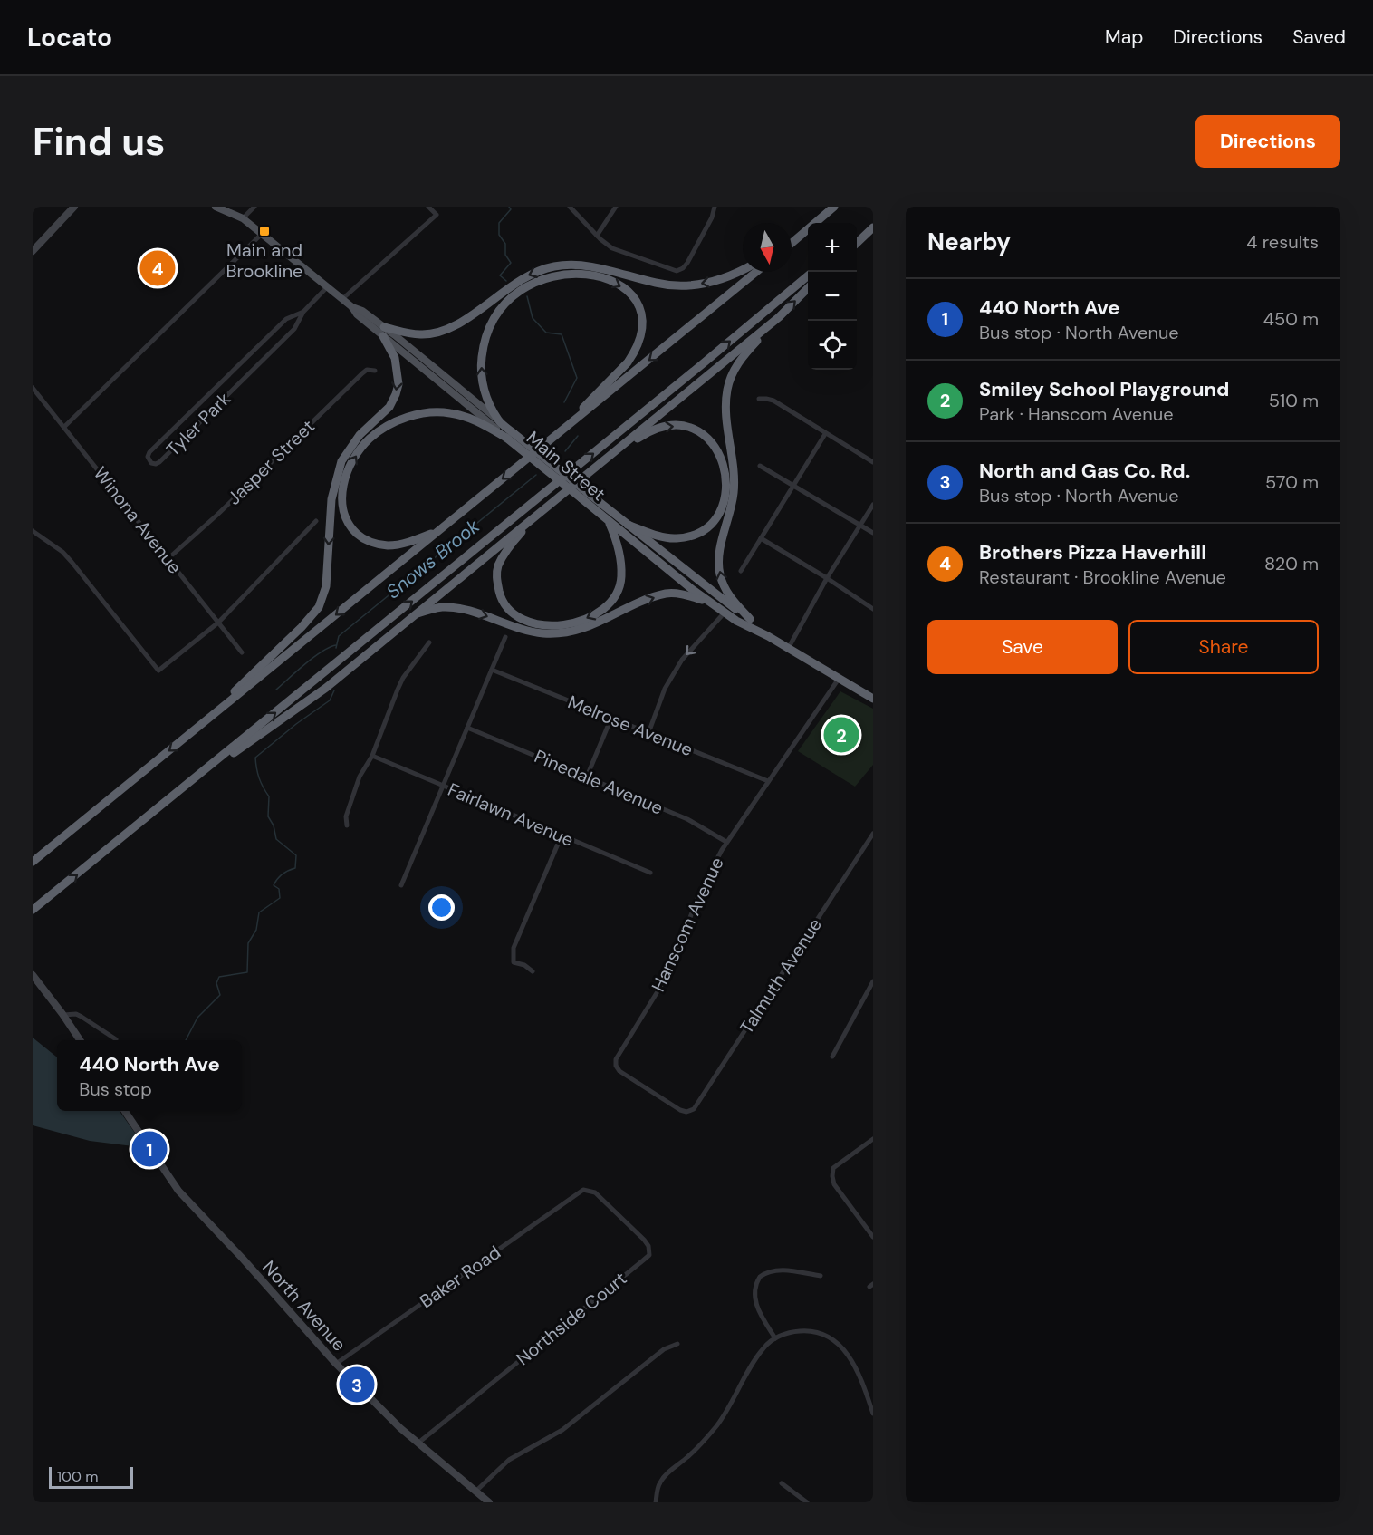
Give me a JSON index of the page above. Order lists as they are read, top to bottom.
{
  "streets": {
    "highway": ["Main Street"],
    "main road": ["North Avenue"],
    "street": [
      "Tyler Park",
      "Jasper Street",
      "Winona Avenue",
      "Melrose Avenue",
      "Pinedale Avenue",
      "Fairlawn Avenue",
      "Hanscom Avenue",
      "Talmuth Avenue",
      "Baker Road",
      "Northside Court"
    ]
  },
  "crossings": [
    ["Tyler Park", "Main Street"],
    ["Jasper Street", "Winona Avenue"],
    ["Main Street", "Hanscom Avenue"],
    ["Melrose Avenue", "Hanscom Avenue"],
    ["Pinedale Avenue", "Hanscom Avenue"],
    ["Hanscom Avenue", "Talmuth Avenue"],
    ["Baker Road", "North Avenue"],
    ["Baker Road", "Northside Court"],
    ["North Avenue", "Northside Court"]
  ],
  "water": ["Snows Brook"],
  "places": {
    "transit": ["Main and Brookline"]
  },
  "scale_bar": "100 m",
  "north": "bottom",
  "page": {
    "header": "Locato",
    "nav": ["Map", "Directions", "Saved"],
    "buttons": [
      "Directions",
      ["Save", "Share"]
    ],
    "title": "Find us",
    "heading": ["Nearby", "4 results"],
    "map_buttons": ["+", "−"],
    "pins": [
      "4",
      "2",
      "1",
      "3"
    ],
    "list": [
      {
        "mark": "1",
        "name": "440 North Ave",
        "note": "Bus stop · North Avenue",
        "value": "450 m"
      },
      {
        "mark": "2",
        "name": "Smiley School Playground",
        "note": "Park · Hanscom Avenue",
        "value": "510 m"
      },
      {
        "mark": "3",
        "name": "North and Gas Co. Rd.",
        "note": "Bus stop · North Avenue",
        "value": "570 m"
      },
      {
        "mark": "4",
        "name": "Brothers Pizza Haverhill",
        "note": "Restaurant · Brookline Avenue",
        "value": "820 m"
      }
    ],
    "popup": ["440 North Ave", "Bus stop"],
    "scale": "100 m"
  }
}
